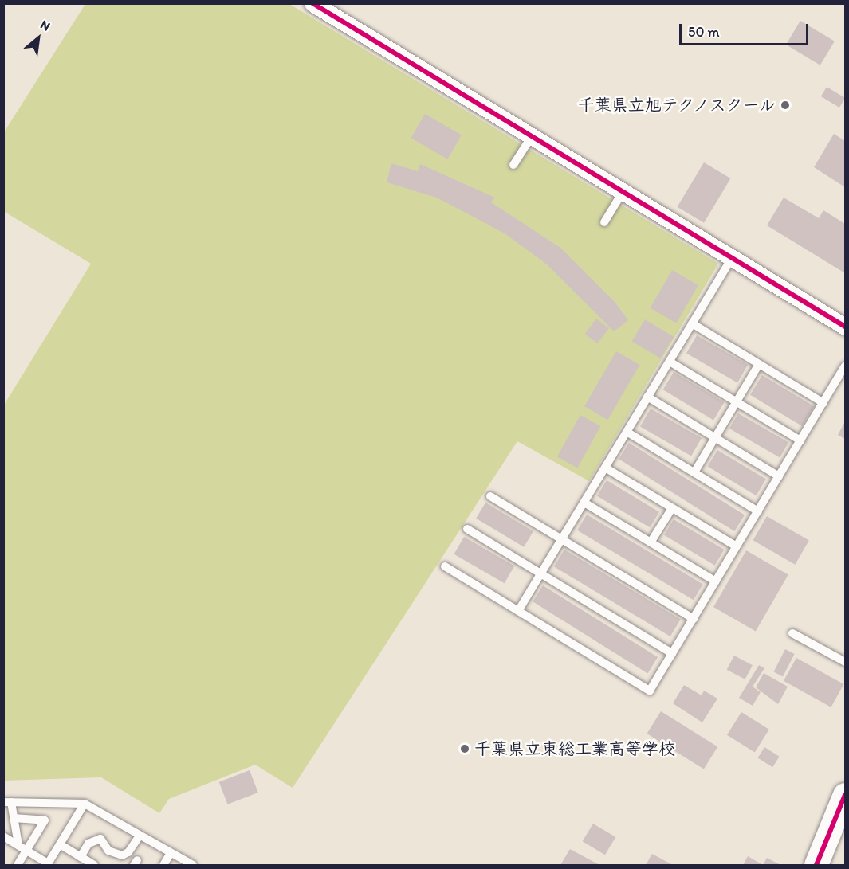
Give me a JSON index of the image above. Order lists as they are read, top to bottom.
{
  "places": ["千葉県立旭テクノスクール", "千葉県立東総工業高等学校"],
  "scale_bar": "50 m",
  "north": "top right"
}
